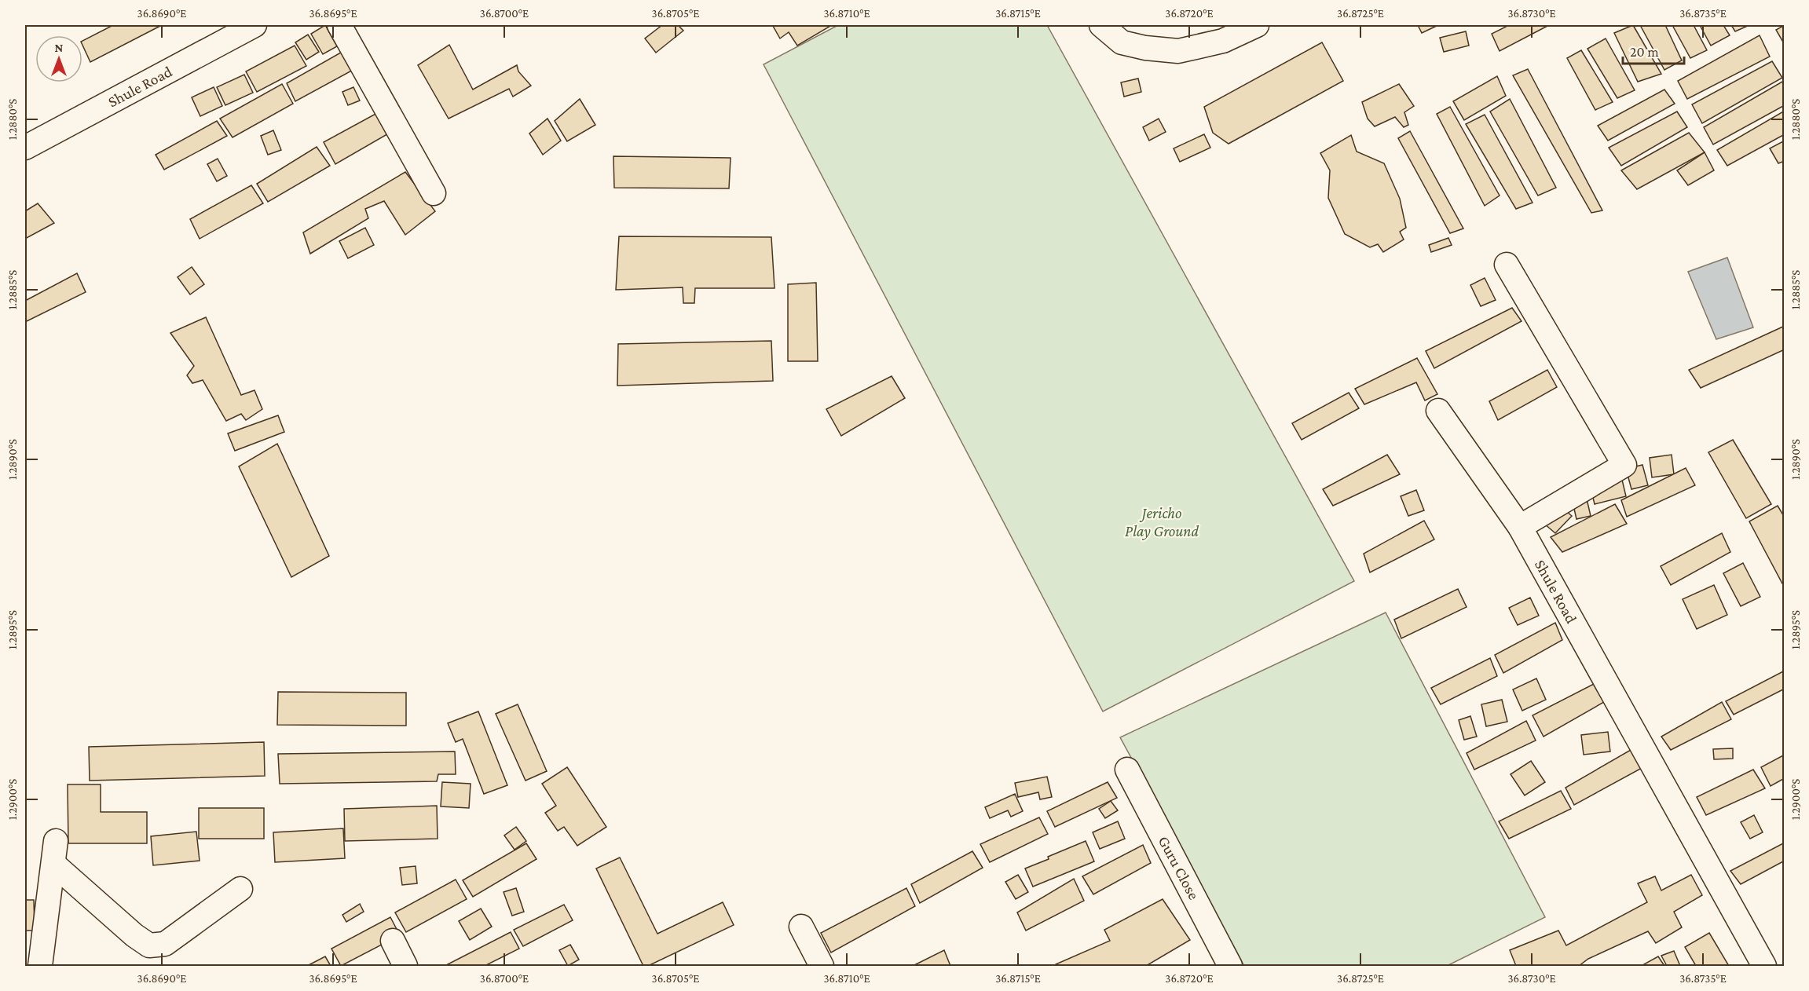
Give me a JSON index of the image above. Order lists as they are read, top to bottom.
{
  "streets": {
    "street": ["Shule Road", "Guru Close"]
  },
  "parks": ["Jericho Play Ground"],
  "scale_bar": "20 m",
  "north": "top",
  "coordinates": [
    "36.8690°E",
    "36.8695°E",
    "36.8700°E",
    "36.8705°E",
    "36.8710°E",
    "36.8715°E",
    "36.8720°E",
    "36.8725°E",
    "36.8730°E",
    "36.8735°E",
    "1.2880°S",
    "1.2885°S",
    "1.2890°S",
    "1.2895°S",
    "1.2900°S"
  ]
}
